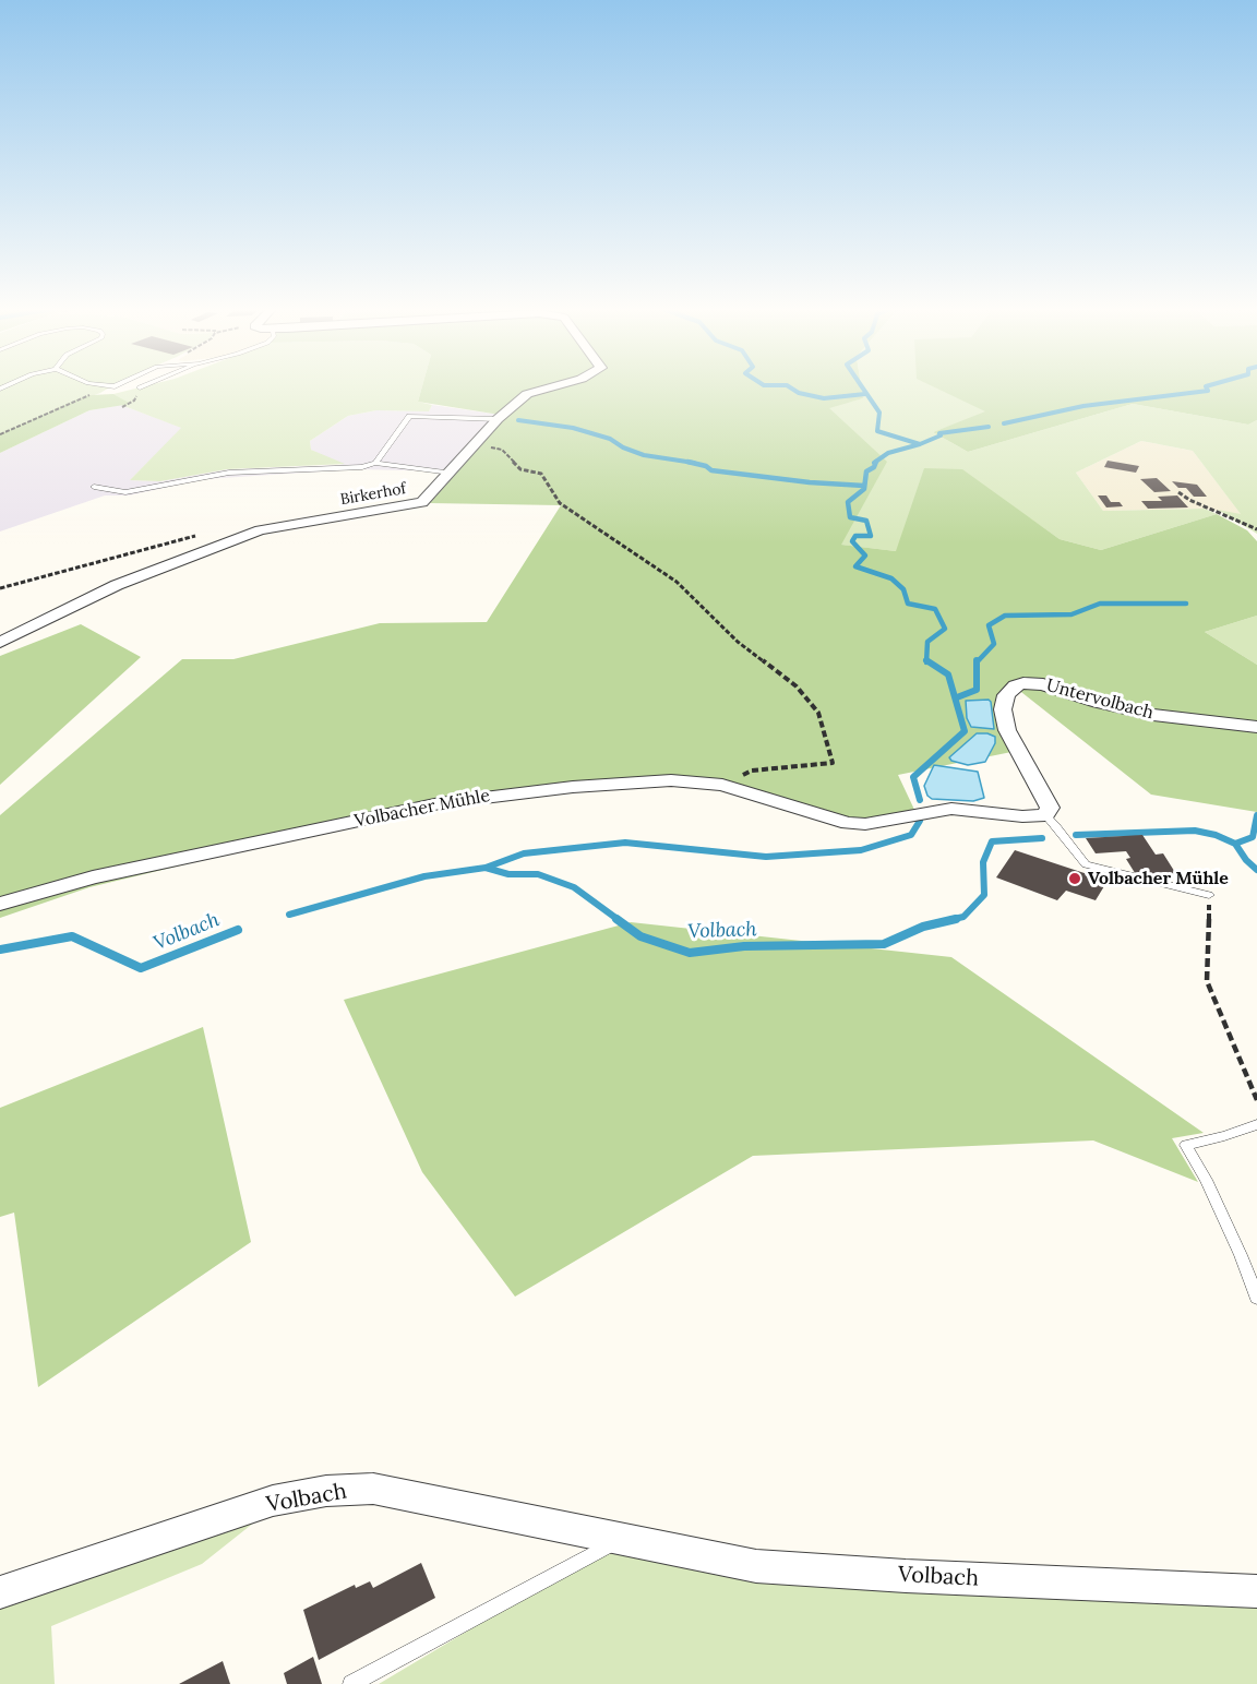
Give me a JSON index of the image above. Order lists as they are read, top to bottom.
{
  "streets": {
    "street": [
      "Birkerhof",
      "Untervolbach",
      "Volbacher Mühle",
      "Volbach"
    ]
  },
  "crossings": [
    ["Untervolbach", "Volbacher Mühle"]
  ],
  "water": ["Volbach"],
  "places": ["Volbacher Mühle"]
}
